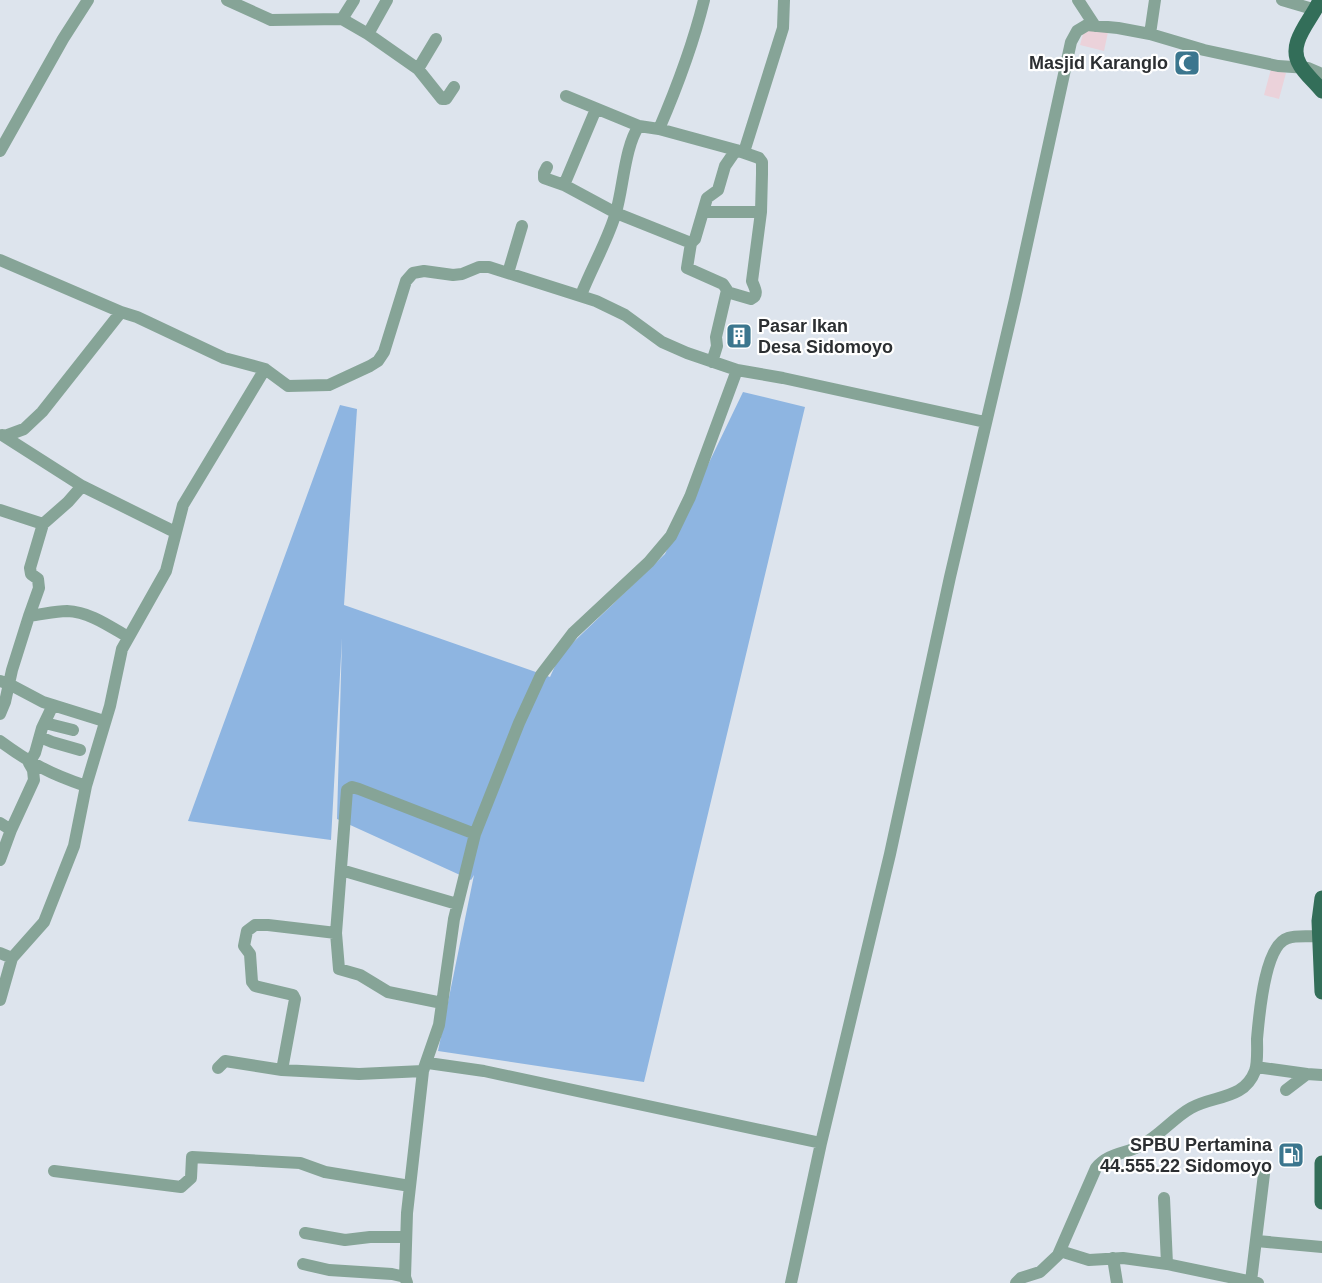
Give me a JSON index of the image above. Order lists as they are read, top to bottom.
{
  "places": {
    "mosque": ["Masjid Karanglo"],
    "building": ["Pasar Ikan Desa Sidomoyo"],
    "fuel station": ["SPBU Pertamina 44.555.22 Sidomoyo"]
  }
}
